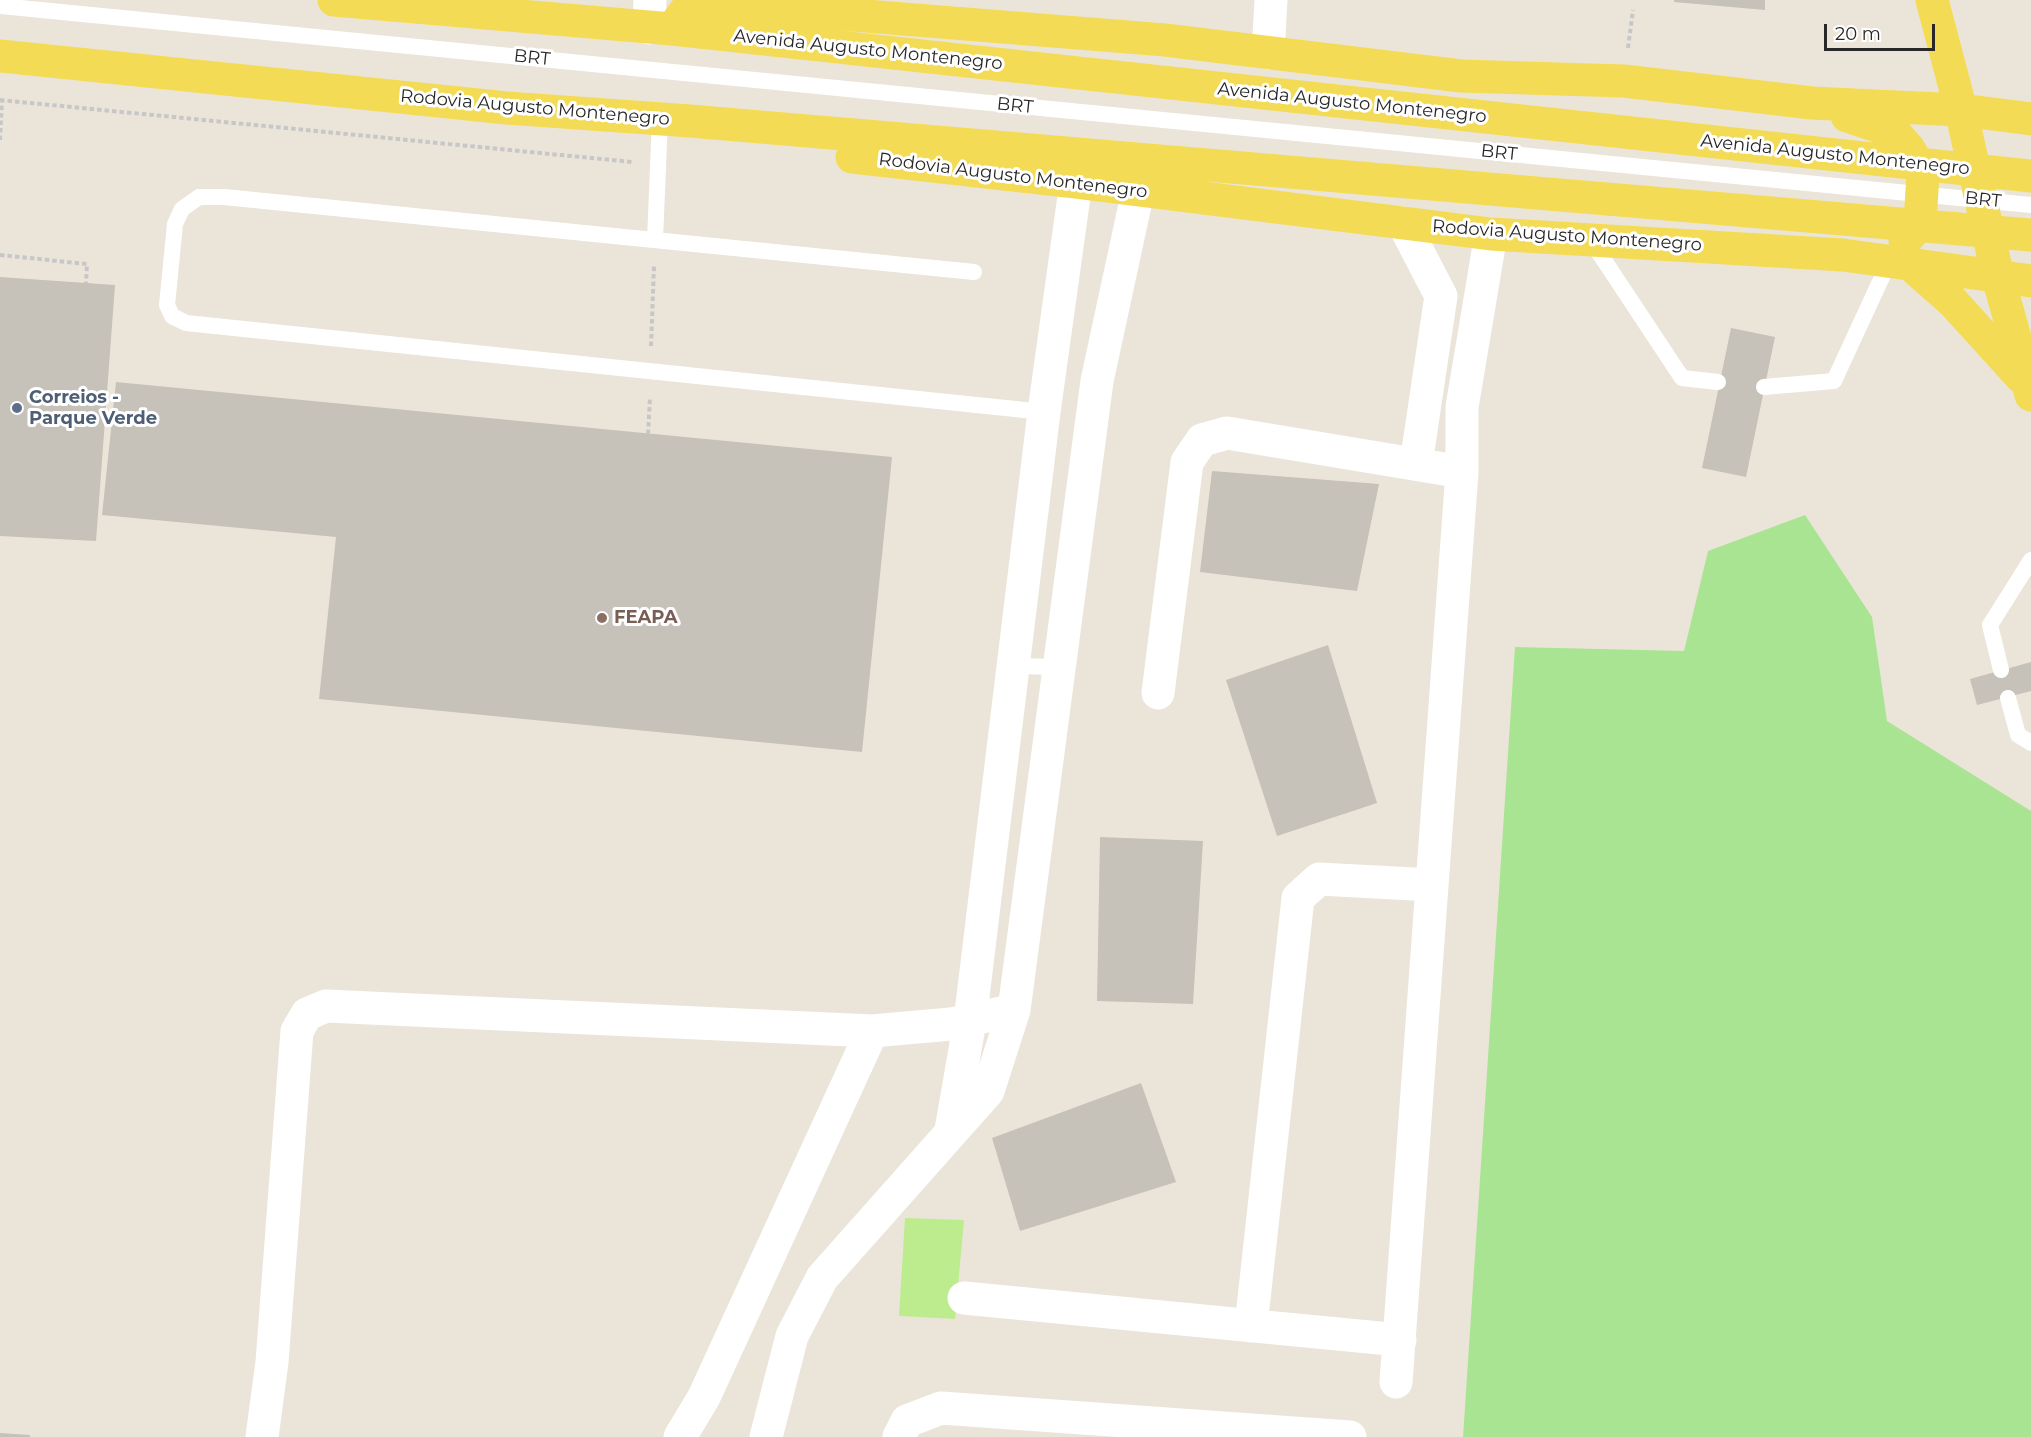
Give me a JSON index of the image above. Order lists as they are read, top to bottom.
{
  "streets": {
    "main road": ["Avenida Augusto Montenegro", "Rodovia Augusto Montenegro"],
    "lane": ["BRT"]
  },
  "places": ["Correios - Parque Verde", "FEAPA"],
  "scale_bar": "20 m"
}
